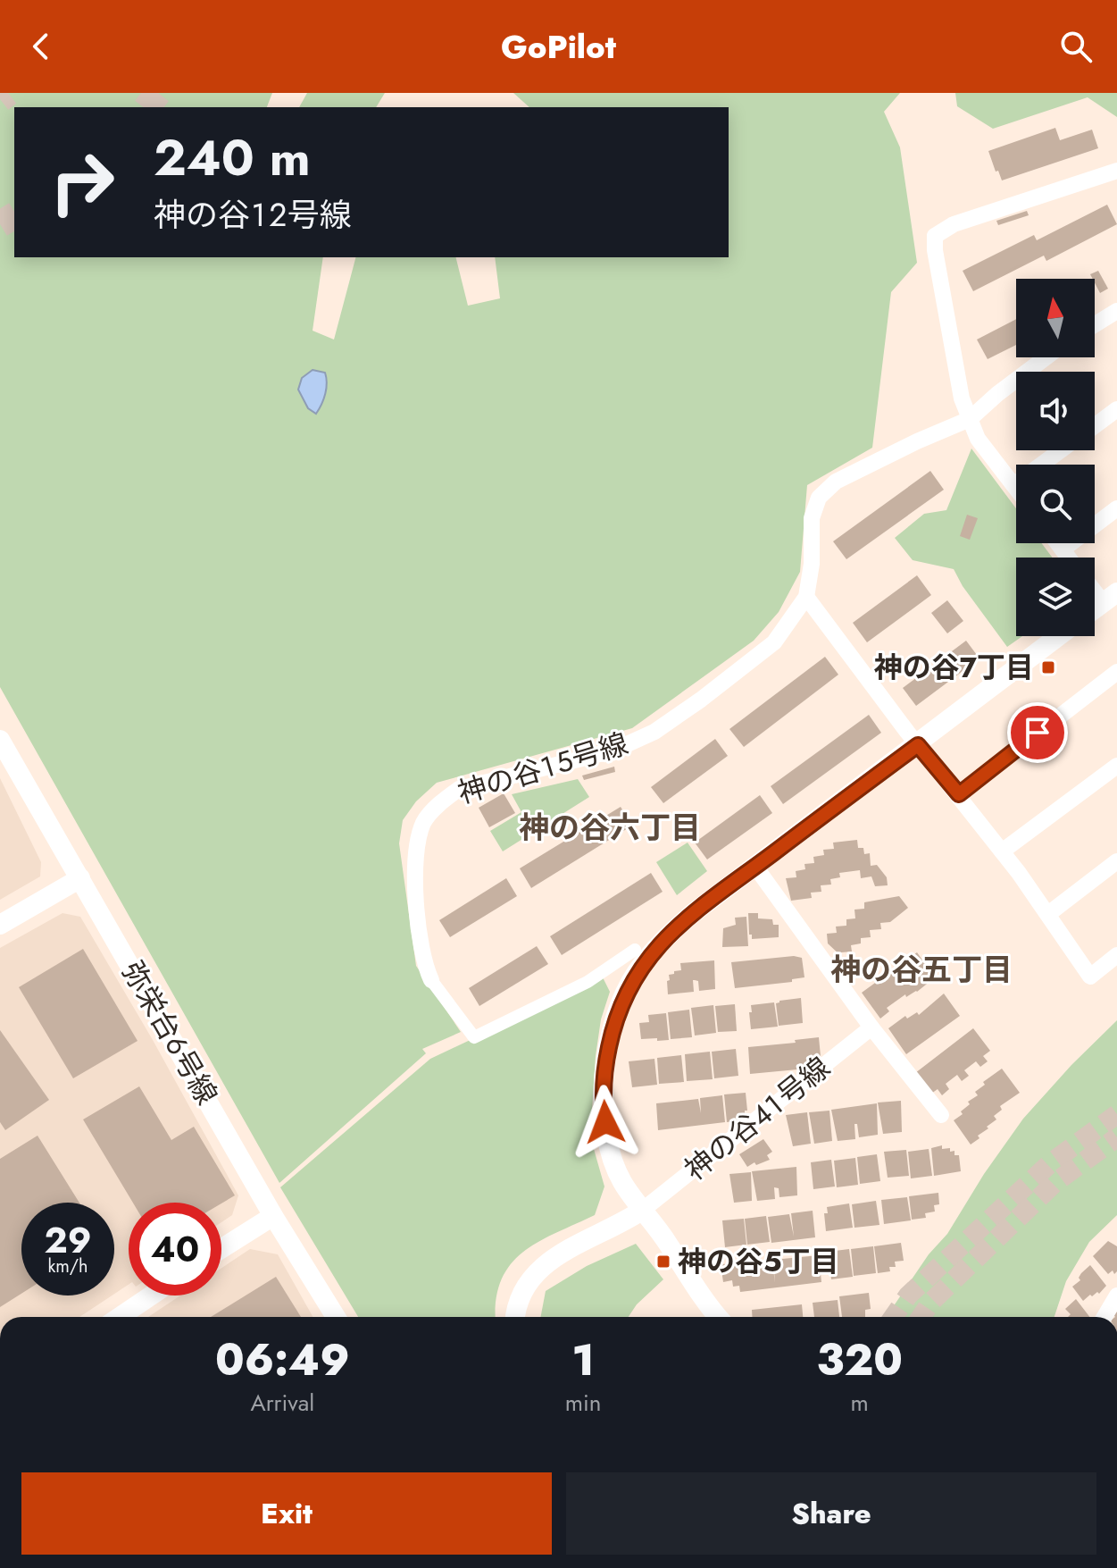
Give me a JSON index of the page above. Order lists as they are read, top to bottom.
{
  "streets": {
    "street": ["神の谷１５号線", "弥栄台６号線", "神の谷４１号線"]
  },
  "districts": ["神の谷六丁目", "神の谷五丁目"],
  "places": {
    "transit": ["神の谷7丁目", "神の谷5丁目"]
  },
  "north": "top",
  "page": {
    "header": "GoPilot",
    "turn": ["240 m", "神の谷１２号線"],
    "speed": "29 km/h",
    "limit": "40",
    "eta": [
      "06:49",
      "Arrival",
      "1",
      "min",
      "320",
      "m"
    ],
    "buttons": ["Exit", "Share"]
  }
}
